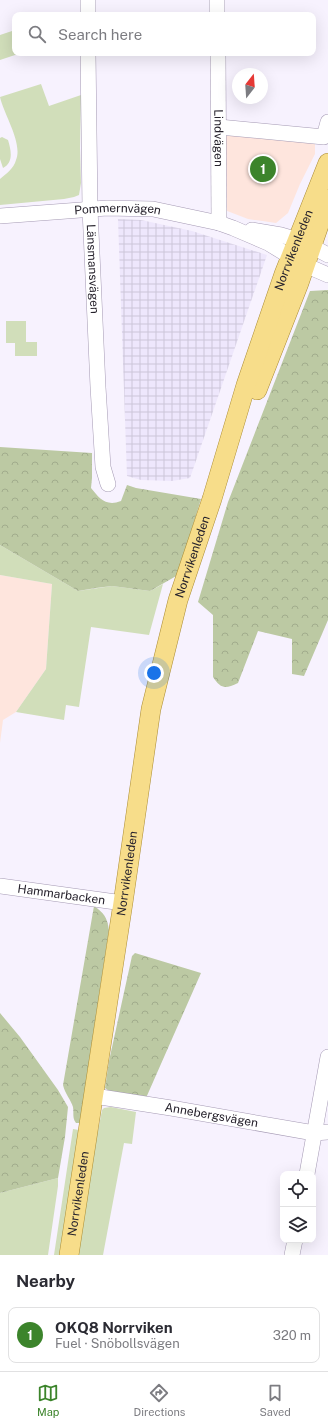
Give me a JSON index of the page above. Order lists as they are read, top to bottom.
{
  "streets": {
    "main road": ["Norrvikenleden"],
    "street": [
      "Lindvägen",
      "Pommernvägen",
      "Länsmansvägen",
      "Hammarbacken",
      "Annebergsvägen"
    ]
  },
  "crossings": [
    ["Lindvägen", "Pommernvägen"],
    ["Pommernvägen", "Norrvikenleden"],
    ["Pommernvägen", "Länsmansvägen"],
    ["Norrvikenleden", "Hammarbacken"],
    ["Norrvikenleden", "Annebergsvägen"]
  ],
  "north": "top",
  "page": {
    "search": "Search here",
    "pins": "1",
    "heading": "Nearby",
    "list": [
      {
        "mark": "1",
        "name": "OKQ8 Norrviken",
        "note": "Fuel · Snöbollsvägen",
        "value": "320 m"
      }
    ],
    "nav": ["Map", "Directions", "Saved"]
  }
}
